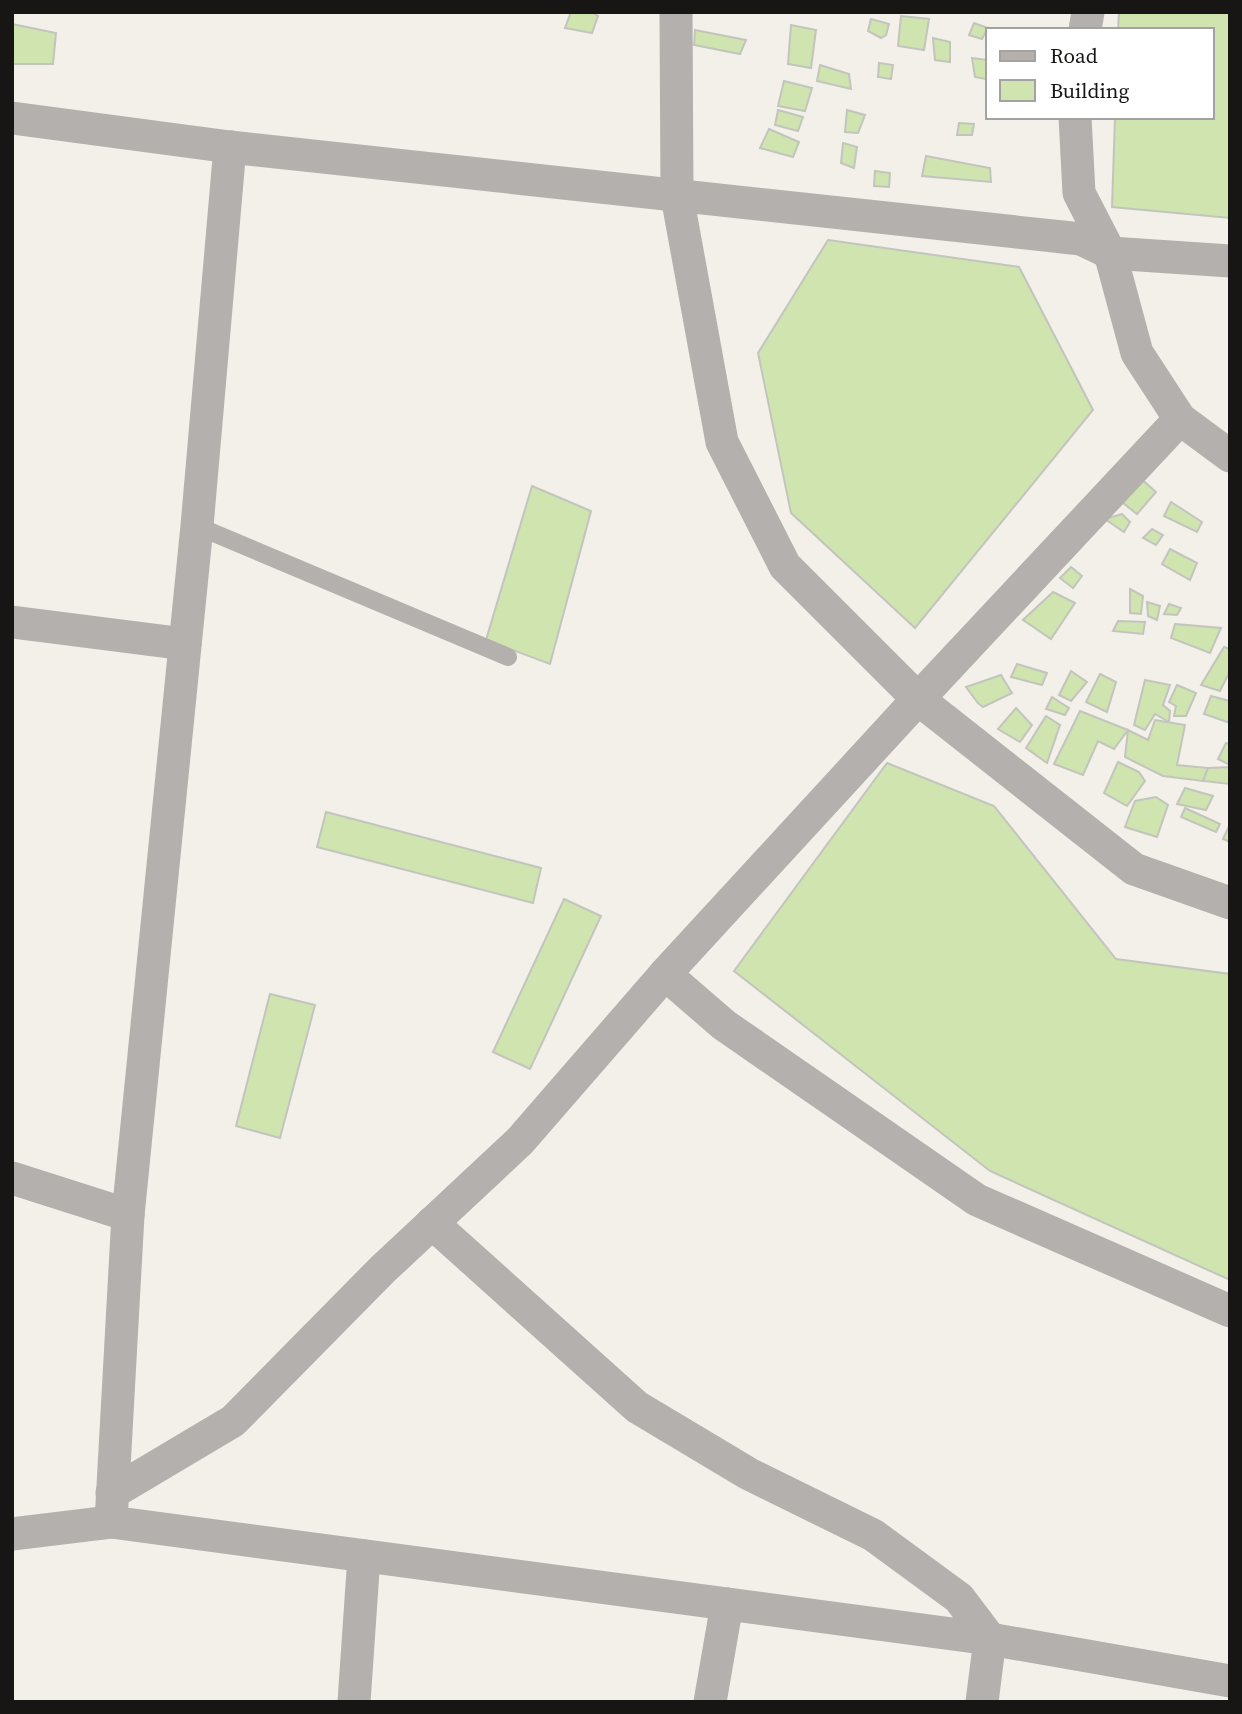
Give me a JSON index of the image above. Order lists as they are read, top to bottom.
{
  "legend": ["Road", "Building"]
}
